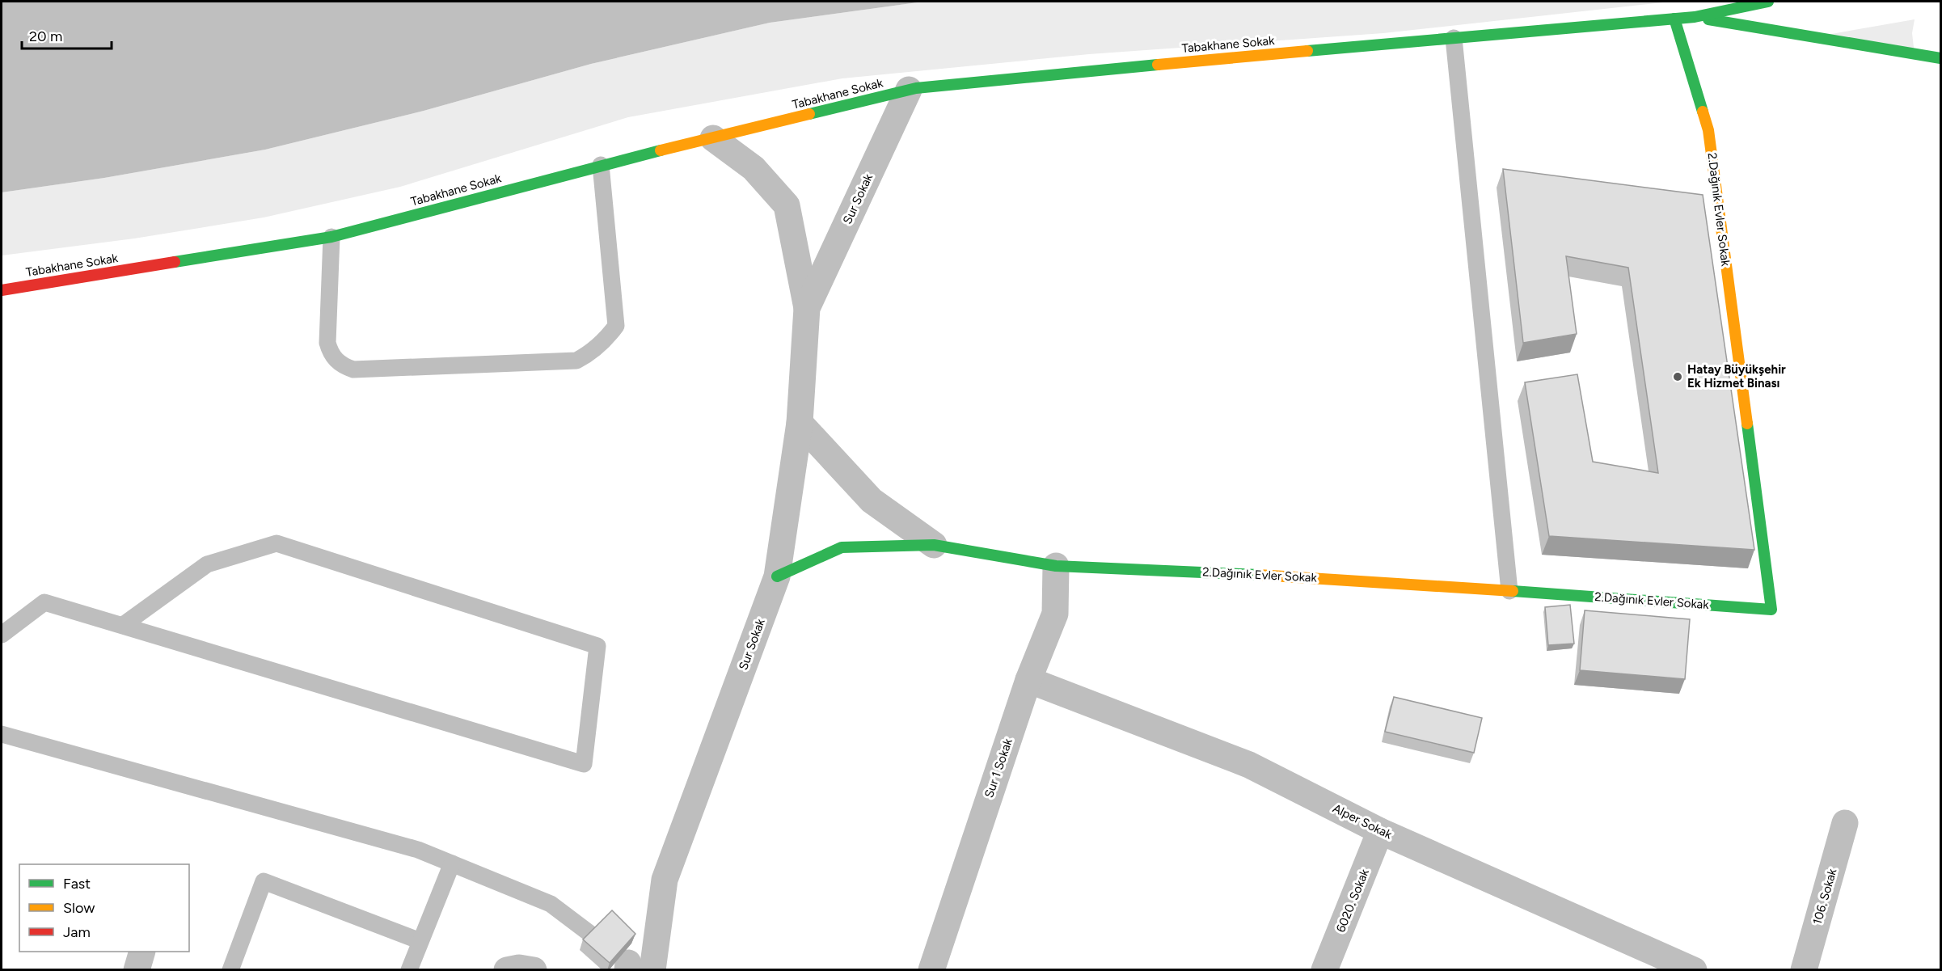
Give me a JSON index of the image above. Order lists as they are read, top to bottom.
{
  "streets": {
    "street": [
      "Tabakhane Sokak",
      "Sur Sokak",
      "2.Dağınık Evler Sokak",
      "Sur 1 Sokak",
      "Alper Sokak",
      "106. Sokak",
      "6020. Sokak"
    ]
  },
  "crossings": [
    ["Tabakhane Sokak", "Sur Sokak"],
    ["Tabakhane Sokak", "2.Dağınık Evler Sokak"],
    ["Sur Sokak", "2.Dağınık Evler Sokak"],
    ["2.Dağınık Evler Sokak", "Sur 1 Sokak"],
    ["Sur 1 Sokak", "Alper Sokak"],
    ["Alper Sokak", "6020. Sokak"]
  ],
  "places": ["Hatay Büyükşehir Ek Hizmet Binası"],
  "legend": ["Fast", "Slow", "Jam"],
  "scale_bar": "20 m"
}
